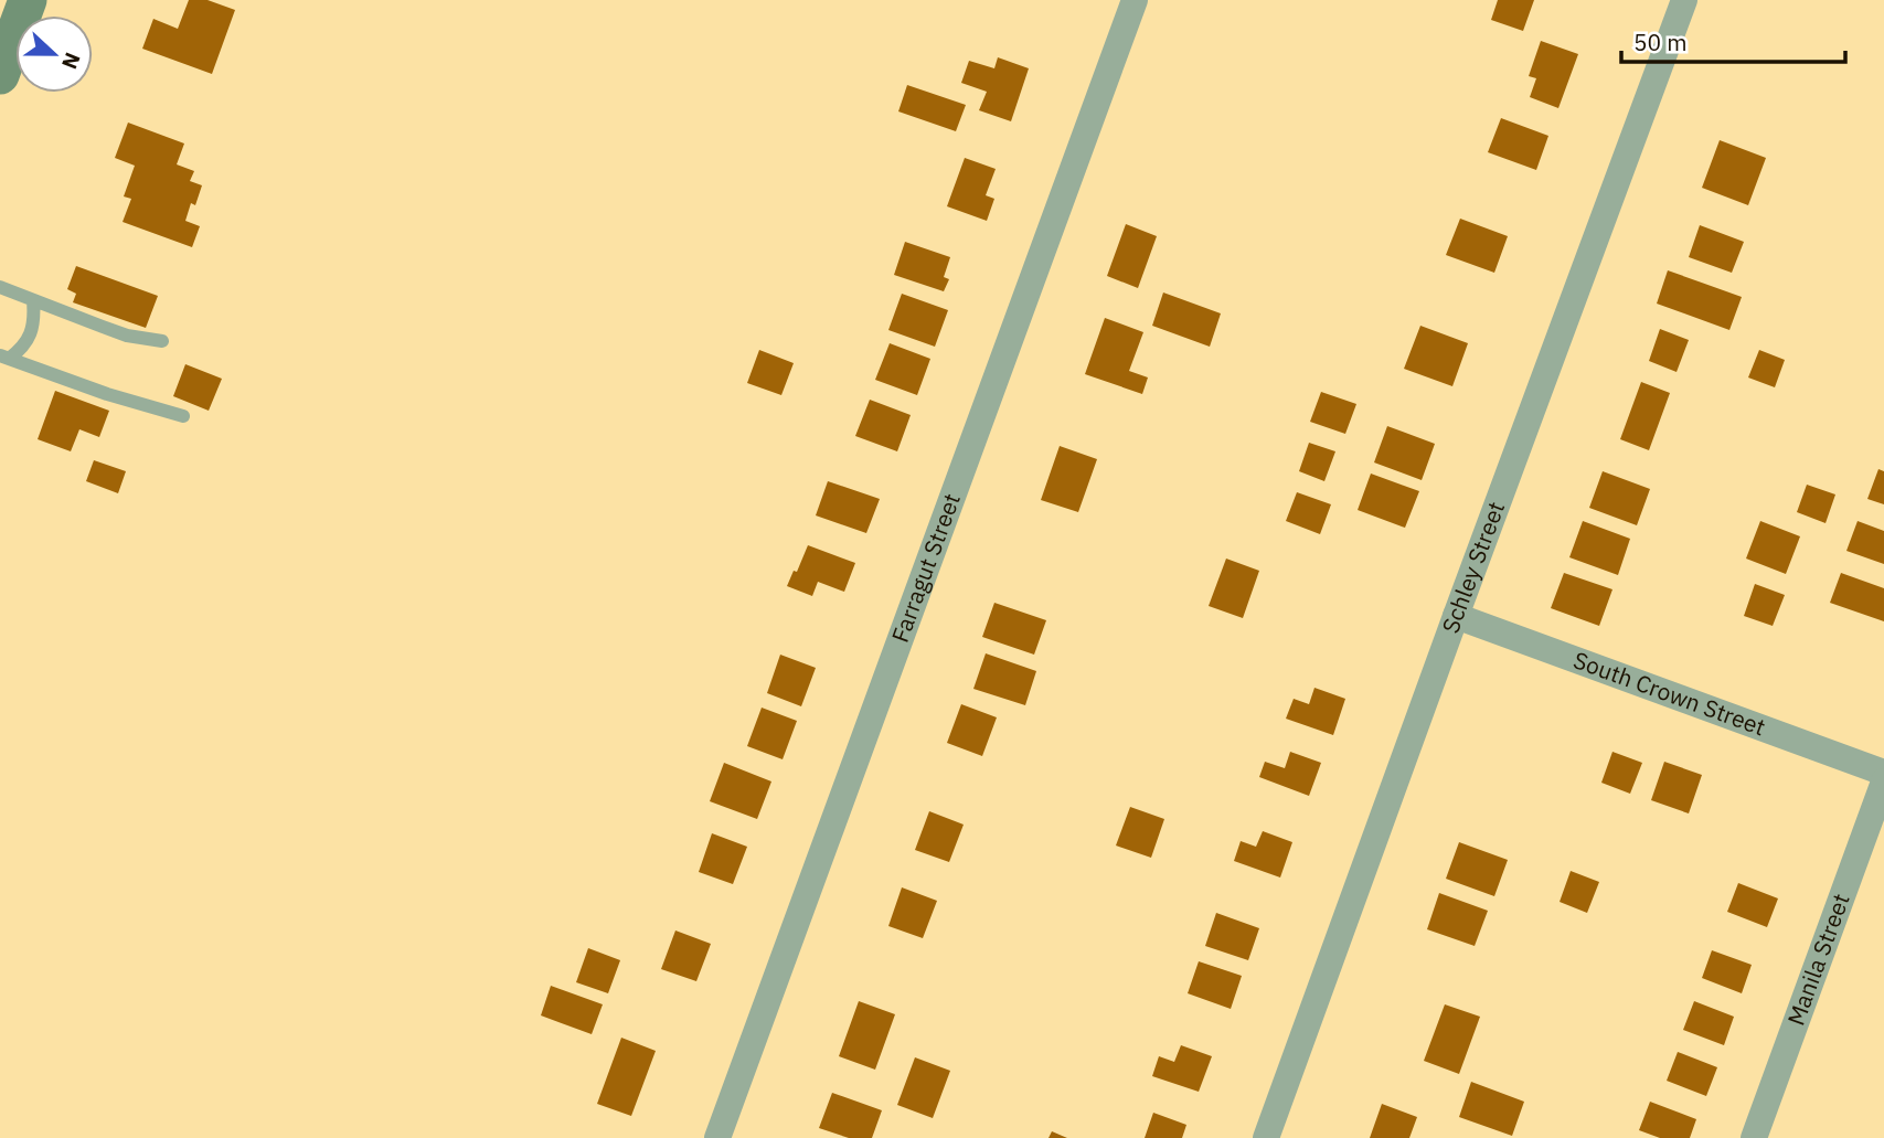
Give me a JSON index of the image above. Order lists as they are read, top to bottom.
{
  "streets": {
    "street": [
      "Schley Street",
      "Farragut Street",
      "South Crown Street",
      "Manila Street"
    ]
  },
  "crossings": [
    ["Schley Street", "South Crown Street"]
  ],
  "scale_bar": "50 m",
  "north": "right"
}
